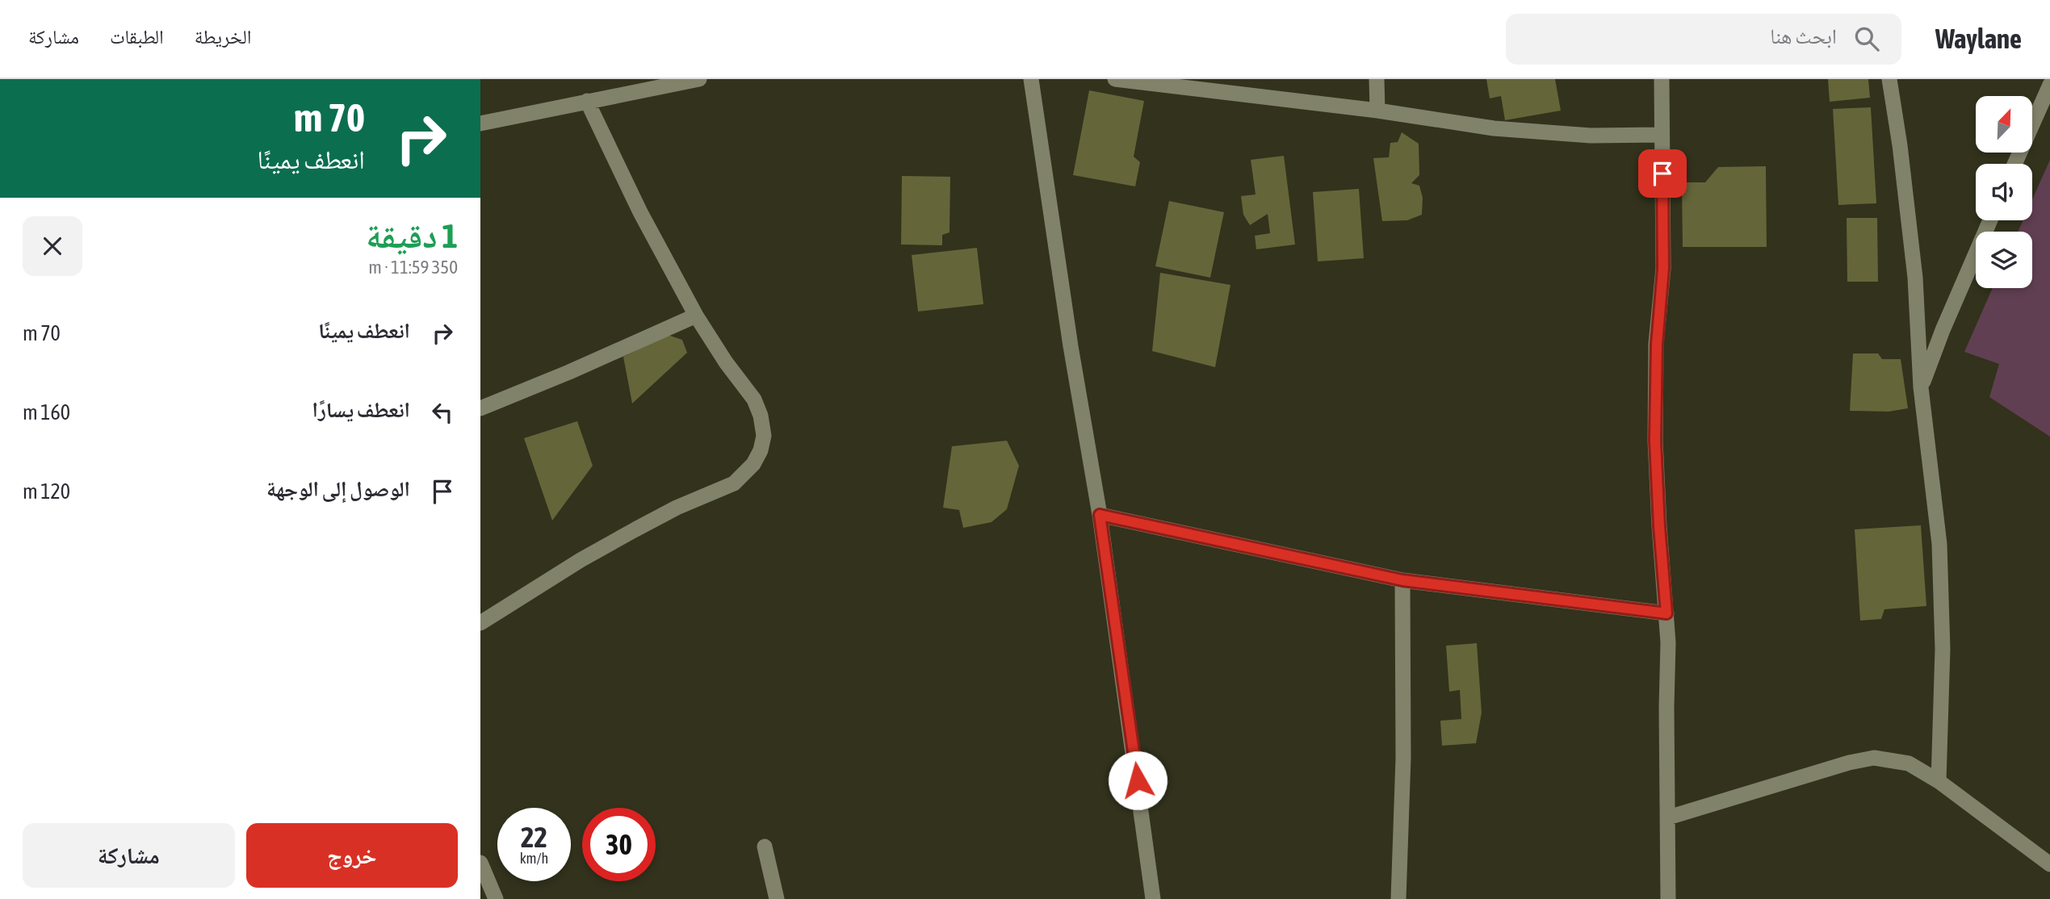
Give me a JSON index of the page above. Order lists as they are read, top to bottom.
{
  "north": "top right",
  "page": {
    "header": "Waylane",
    "search": "ابحث هنا",
    "nav": ["الخريطة", "الطبقات", "مشاركة"],
    "turn": ["70 m", "انعطف يمينًا"],
    "heading": ["1 دقيقة", "350 m · 11:59"],
    "list": [
      {
        "name": "انعطف يمينًا",
        "value": "70 m"
      },
      {
        "name": "انعطف يسارًا",
        "value": "160 m"
      },
      {
        "name": "الوصول إلى الوجهة",
        "value": "120 m"
      }
    ],
    "speed": "22 km/h",
    "limit": "30",
    "buttons": ["خروج", "مشاركة"]
  }
}
